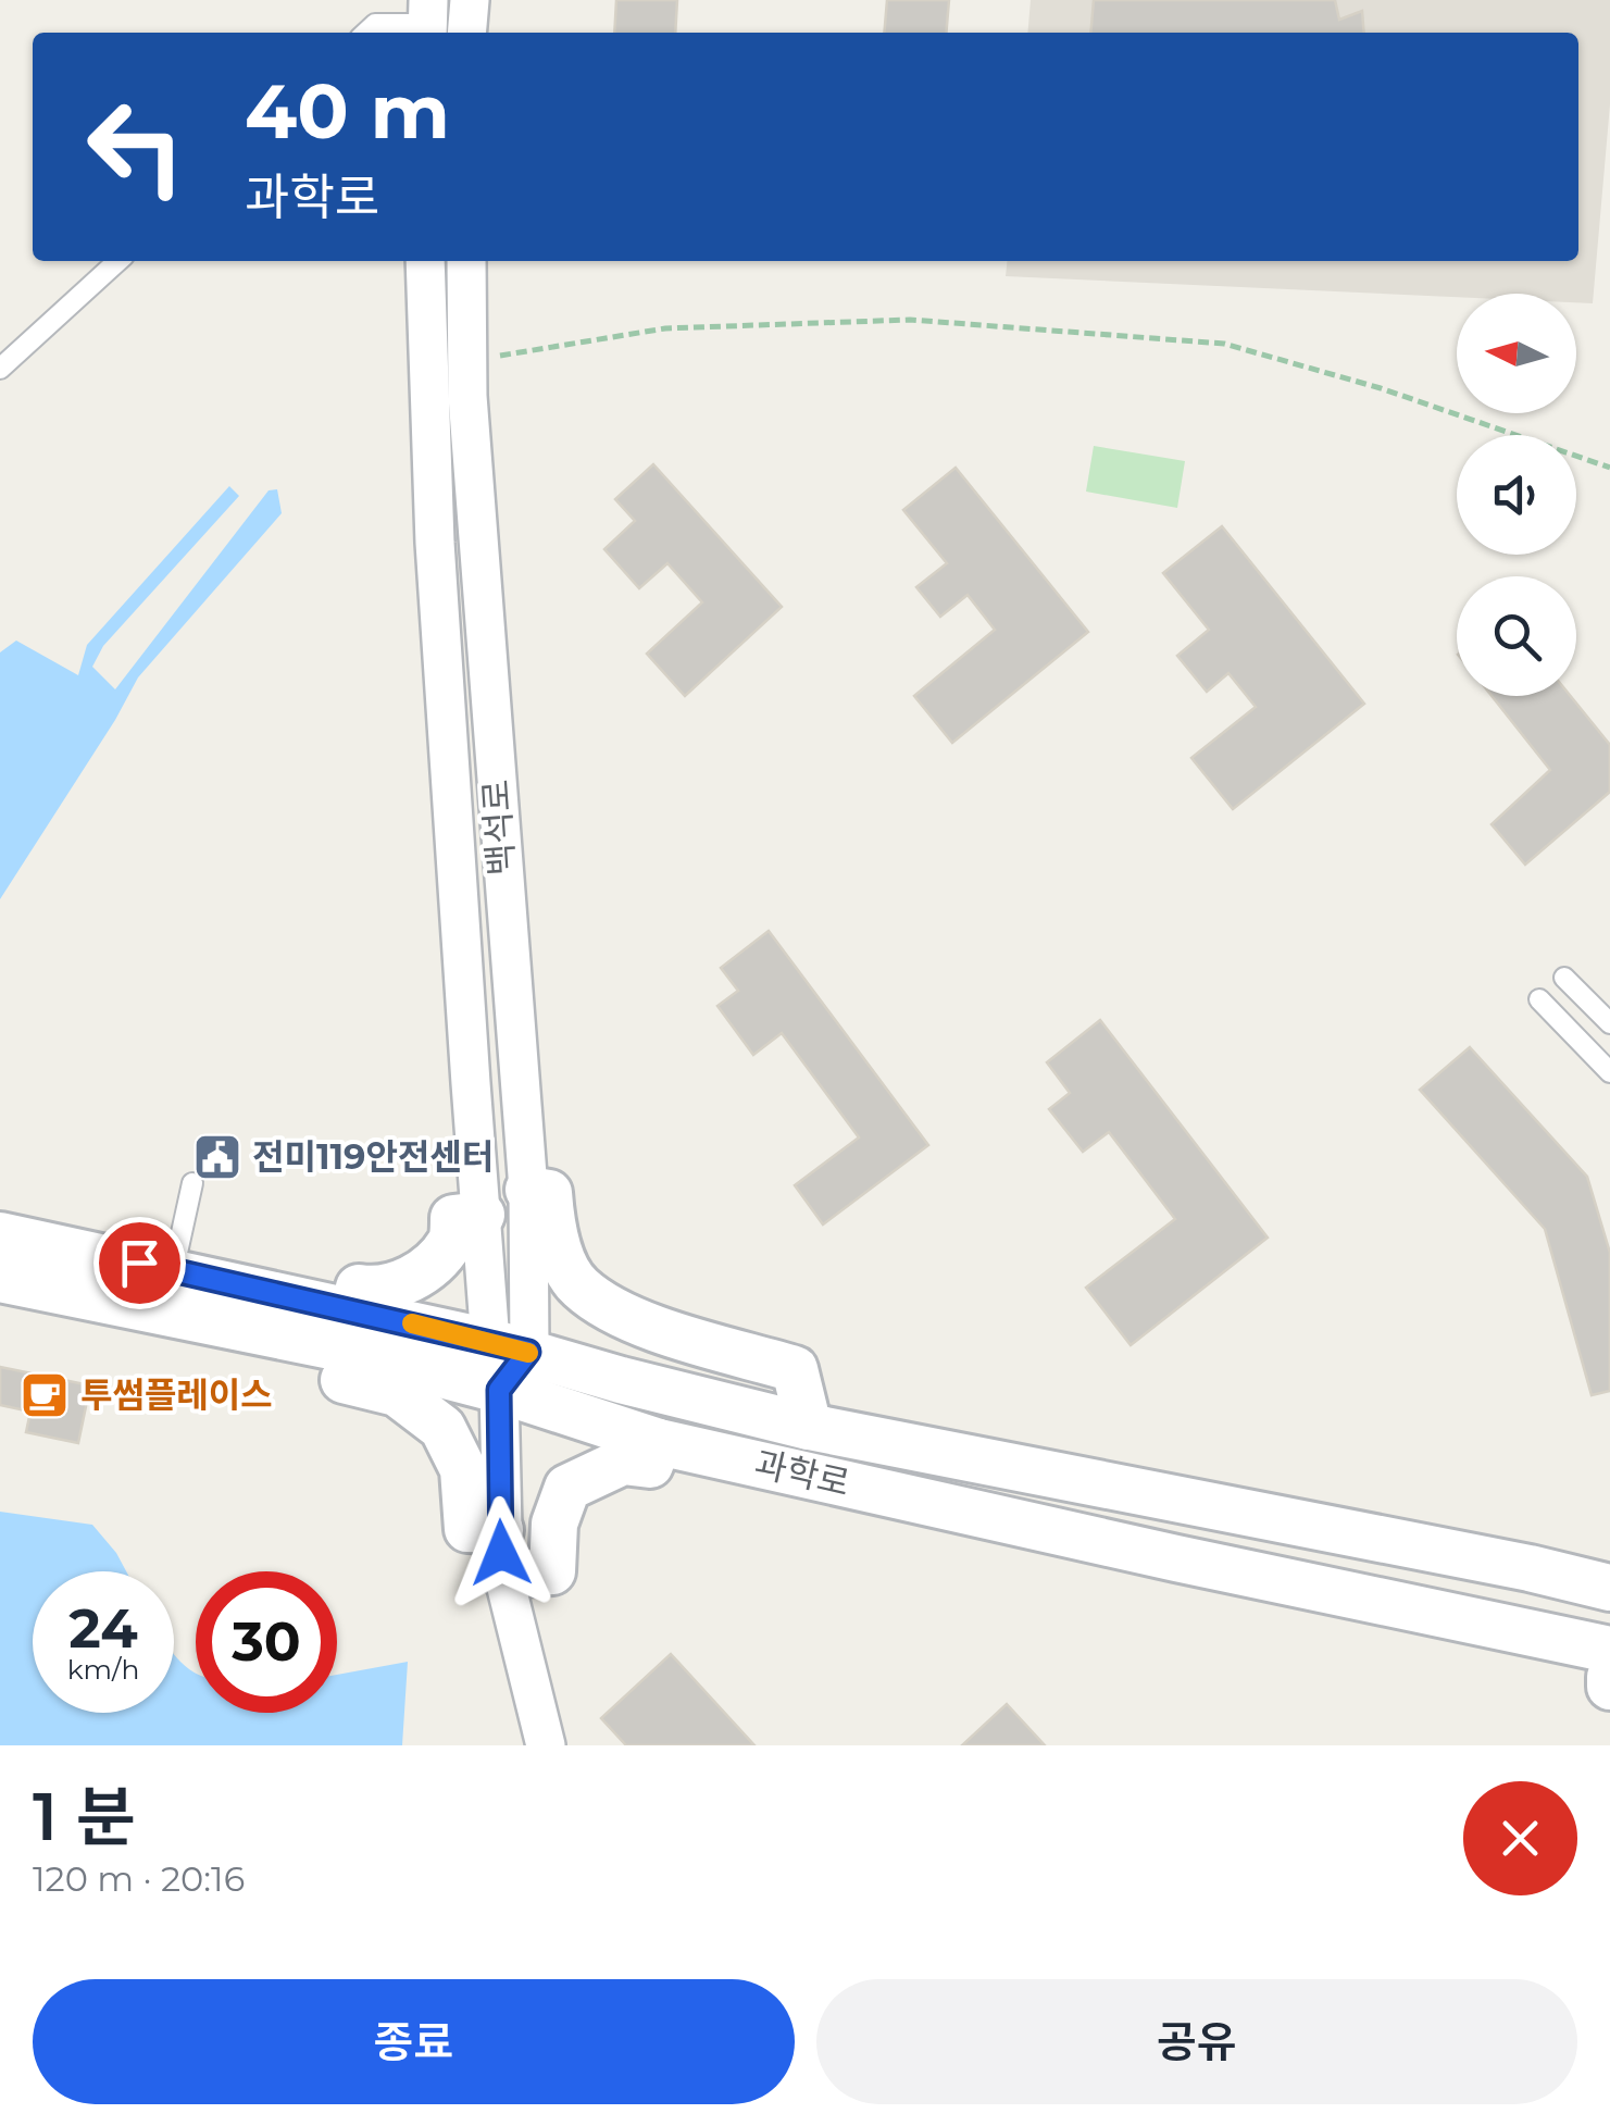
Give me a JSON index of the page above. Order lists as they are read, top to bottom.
{
  "streets": {
    "street": ["백석로", "과학로"]
  },
  "crossings": [
    ["백석로", "과학로"]
  ],
  "places": {
    "public building": ["전미119안전센터"],
    "cafe": ["투썸플레이스"]
  },
  "north": "left",
  "page": {
    "turn": ["40 m", "과학로"],
    "speed": "24 km/h",
    "limit": "30",
    "heading": ["1 분", "120 m · 20:16"],
    "buttons": ["종료", "공유"]
  }
}
